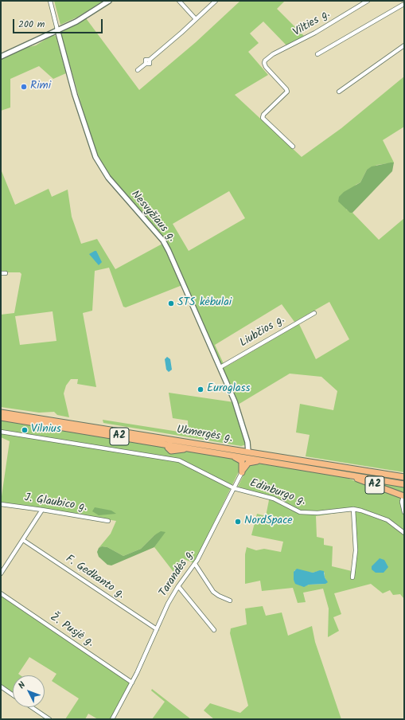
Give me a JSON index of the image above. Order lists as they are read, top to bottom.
{
  "streets": {
    "highway": ["Ukmergės g.", "A2"],
    "street": [
      "Vilties g.",
      "Nesvyžiaus g.",
      "Liubčios g.",
      "Edinburgo g.",
      "J. Glaubico g.",
      "Tarandės g.",
      "F. Gedkanto g.",
      "Ž. Pusjė g."
    ]
  },
  "crossings": [
    ["Nesvyžiaus g.", "Liubčios g."],
    ["Nesvyžiaus g.", "Ukmergės g."],
    ["Ukmergės g.", "A2"],
    ["Edinburgo g.", "Tarandės g."],
    ["Tarandės g.", "F. Gedkanto g."],
    ["Tarandės g.", "Ž. Pusjė g."]
  ],
  "places": [
    "Rimi",
    "STS kėbulai",
    "Euroglass",
    "Vilnius",
    "NordSpace"
  ],
  "scale_bar": "200 m",
  "north": "top left"
}
